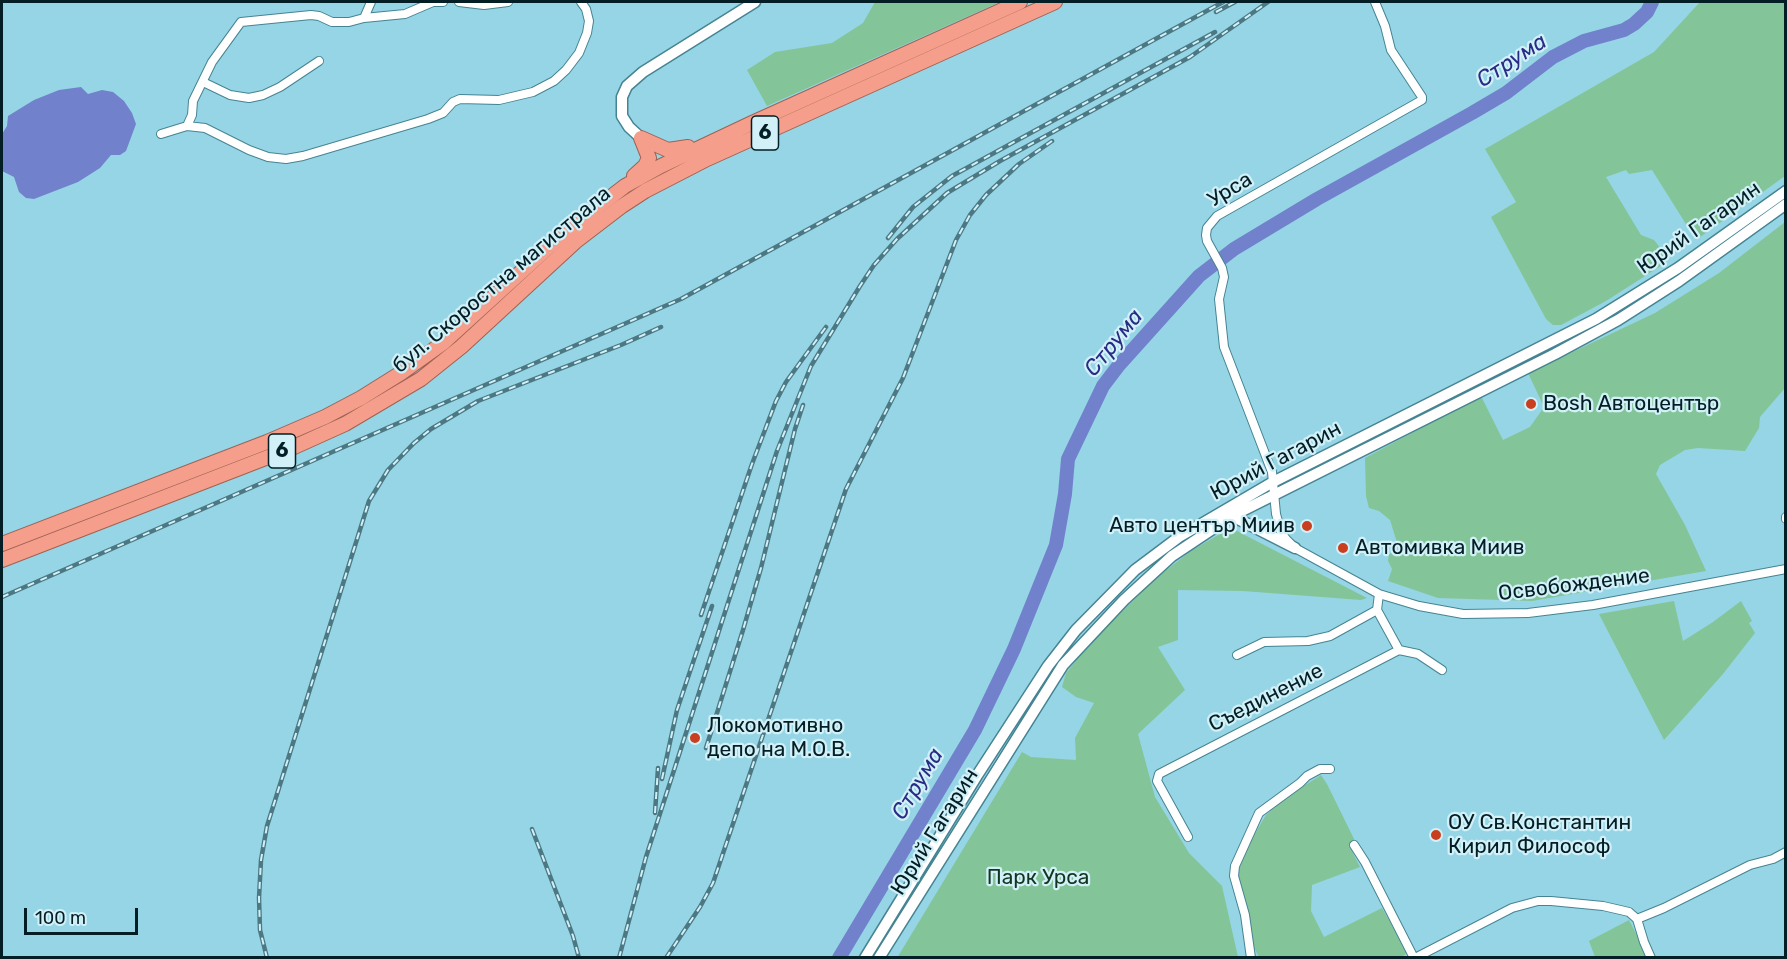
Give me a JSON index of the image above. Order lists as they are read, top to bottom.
{
  "streets": {
    "highway": ["6", "бул. Скоростна магистрала"],
    "street": [
      "Урса",
      "Юрий Гагарин",
      "Освобождение",
      "Съединение"
    ]
  },
  "crossings": [
    ["Урса", "Юрий Гагарин"],
    ["Урса", "Освобождение"],
    ["Юрий Гагарин", "Освобождение"]
  ],
  "water": ["Струма"],
  "parks": ["Парк Урса"],
  "places": [
    "Bosh Автоцентър",
    "Авто център Миив",
    "Автомивка Миив",
    "Локомотивно депо на М.О.В.",
    "ОУ Св.Константин Кирил Философ"
  ],
  "scale_bar": "100 m"
}
